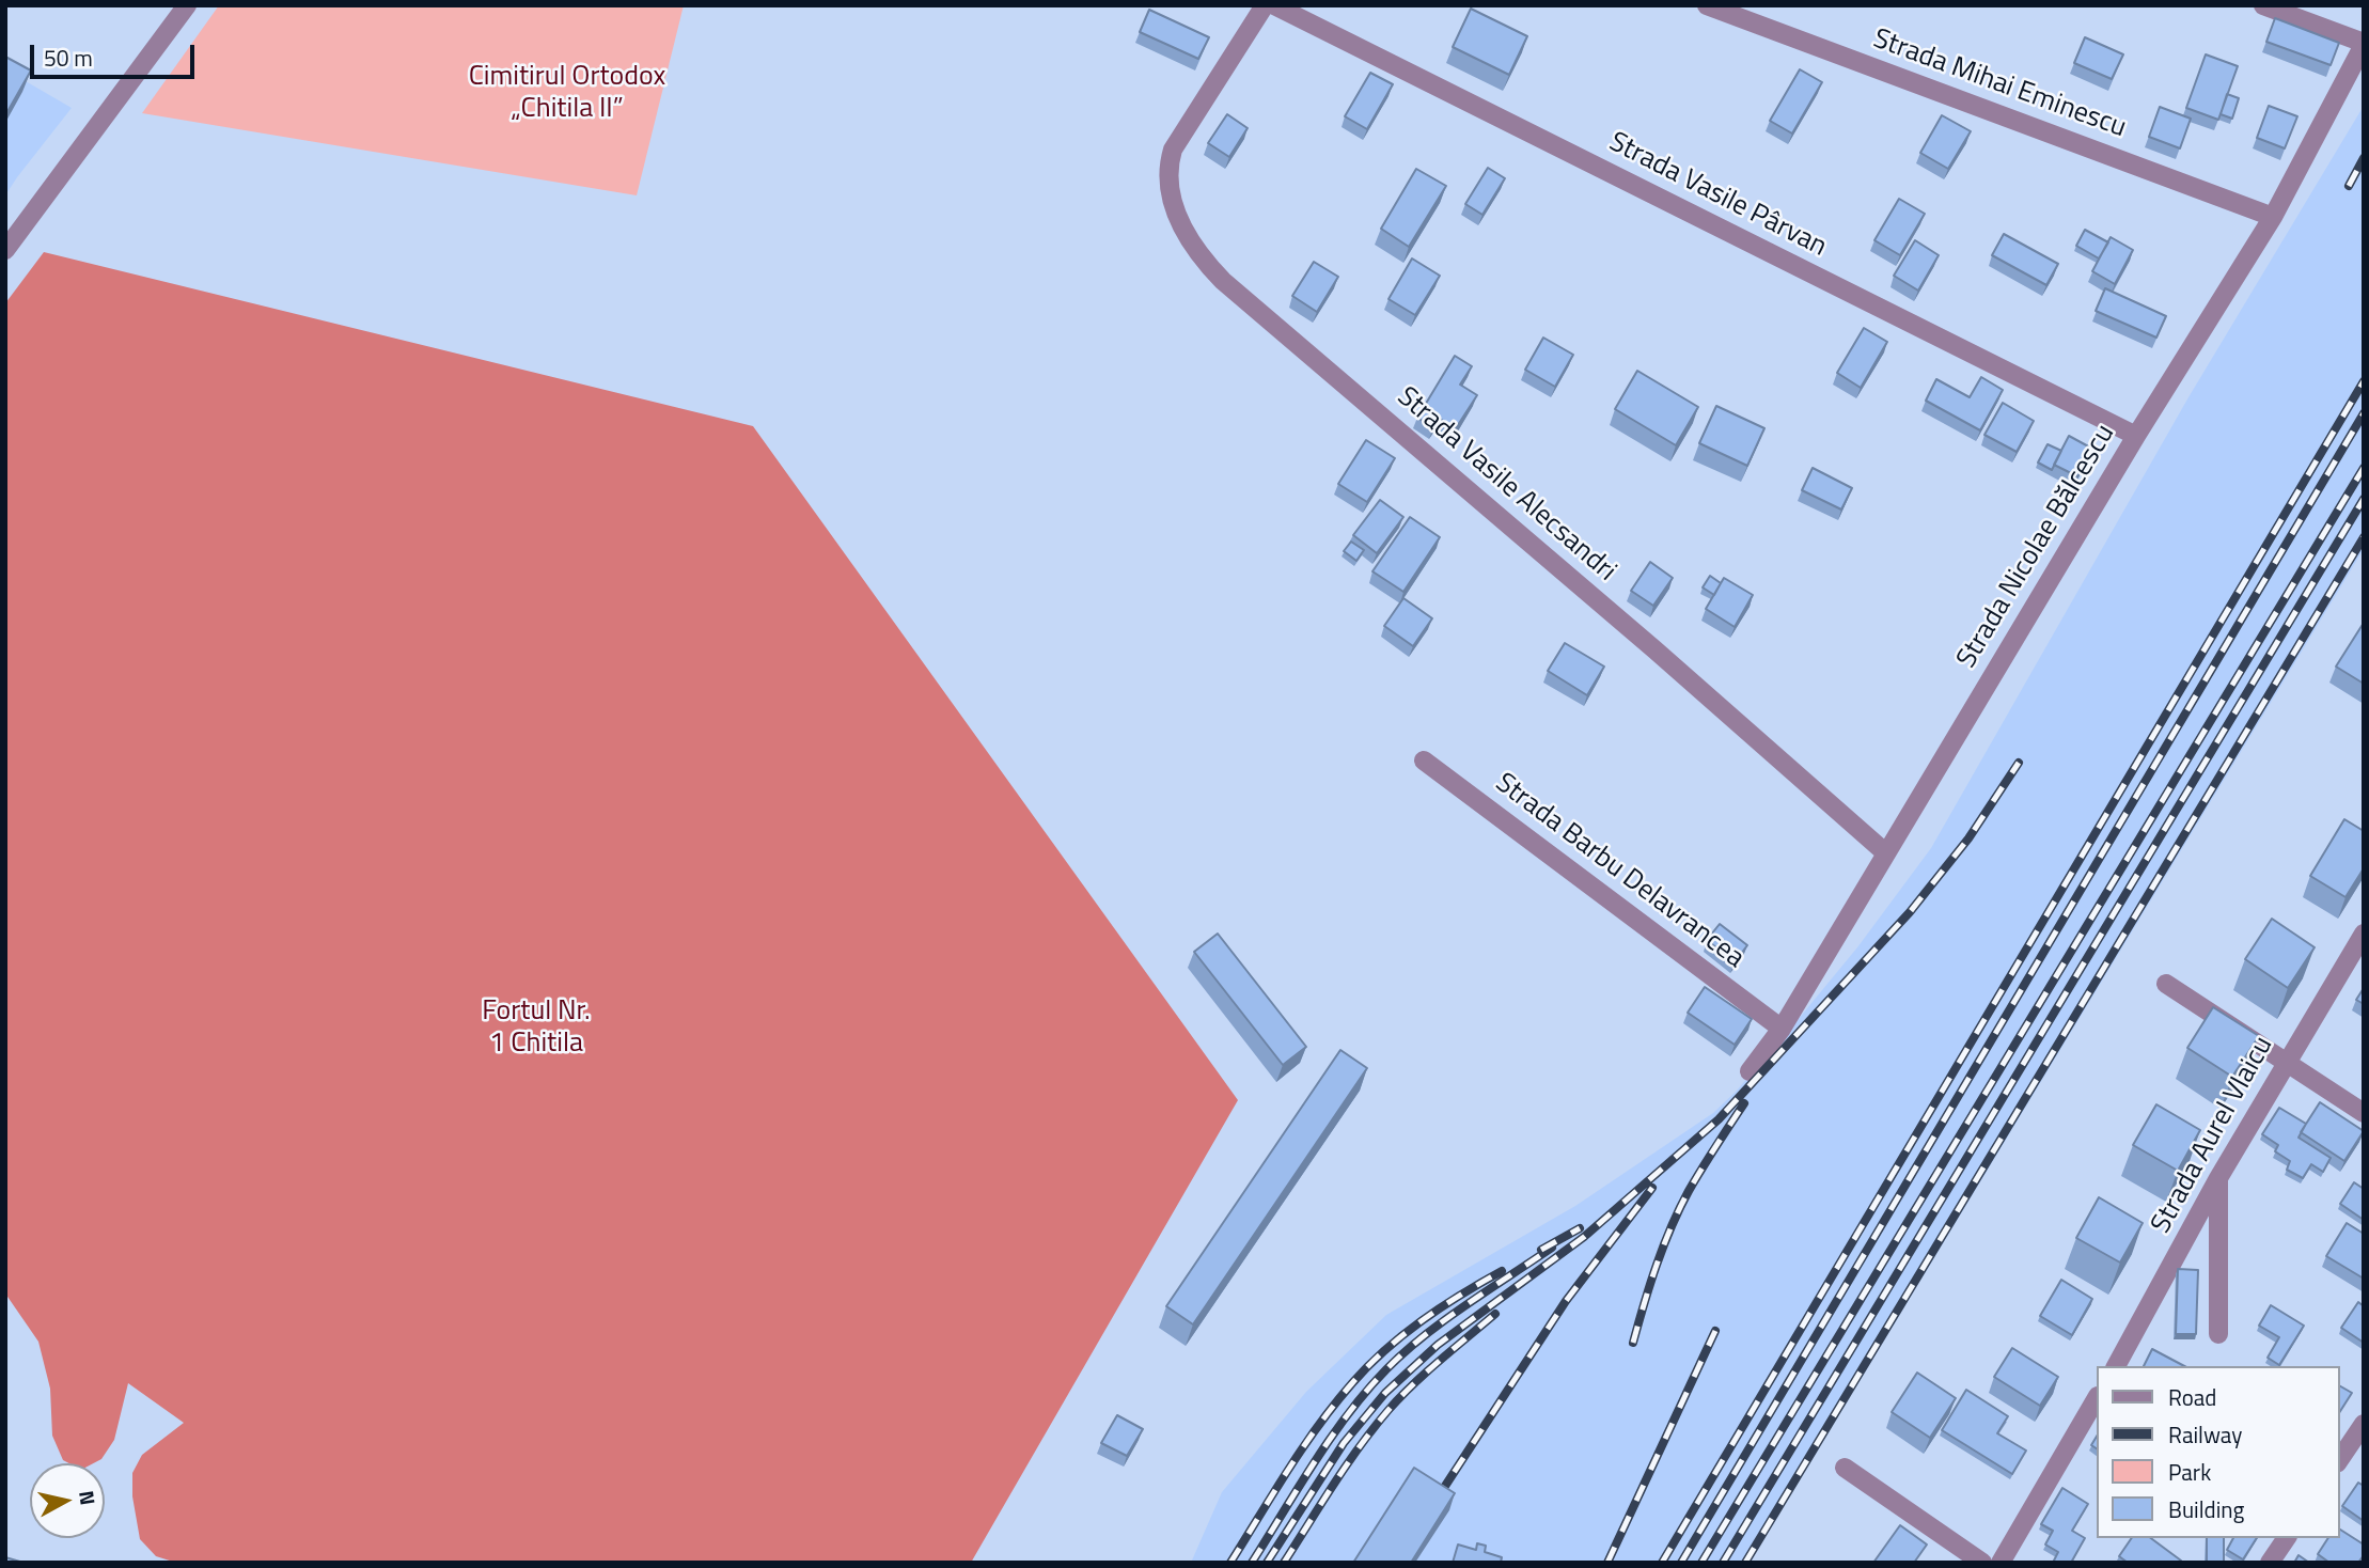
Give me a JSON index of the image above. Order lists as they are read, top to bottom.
{
  "streets": {
    "street": [
      "Strada Mihai Eminescu",
      "Strada Vasile Pârvan",
      "Strada Vasile Alecsandri",
      "Strada Nicolae Bălcescu",
      "Strada Barbu Delavrancea",
      "Strada Aurel Vlaicu"
    ]
  },
  "crossings": [
    ["Strada Mihai Eminescu", "Strada Nicolae Bălcescu"],
    ["Strada Vasile Pârvan", "Strada Nicolae Bălcescu"],
    ["Strada Vasile Alecsandri", "Strada Nicolae Bălcescu"],
    ["Strada Nicolae Bălcescu", "Strada Barbu Delavrancea"]
  ],
  "parks": ["Cimitirul Ortodox „Chitila II”", "Fortul Nr. 1 Chitila"],
  "legend": [
    "Road",
    "Railway",
    "Park",
    "Building"
  ],
  "scale_bar": "50 m",
  "north": "right"
}
